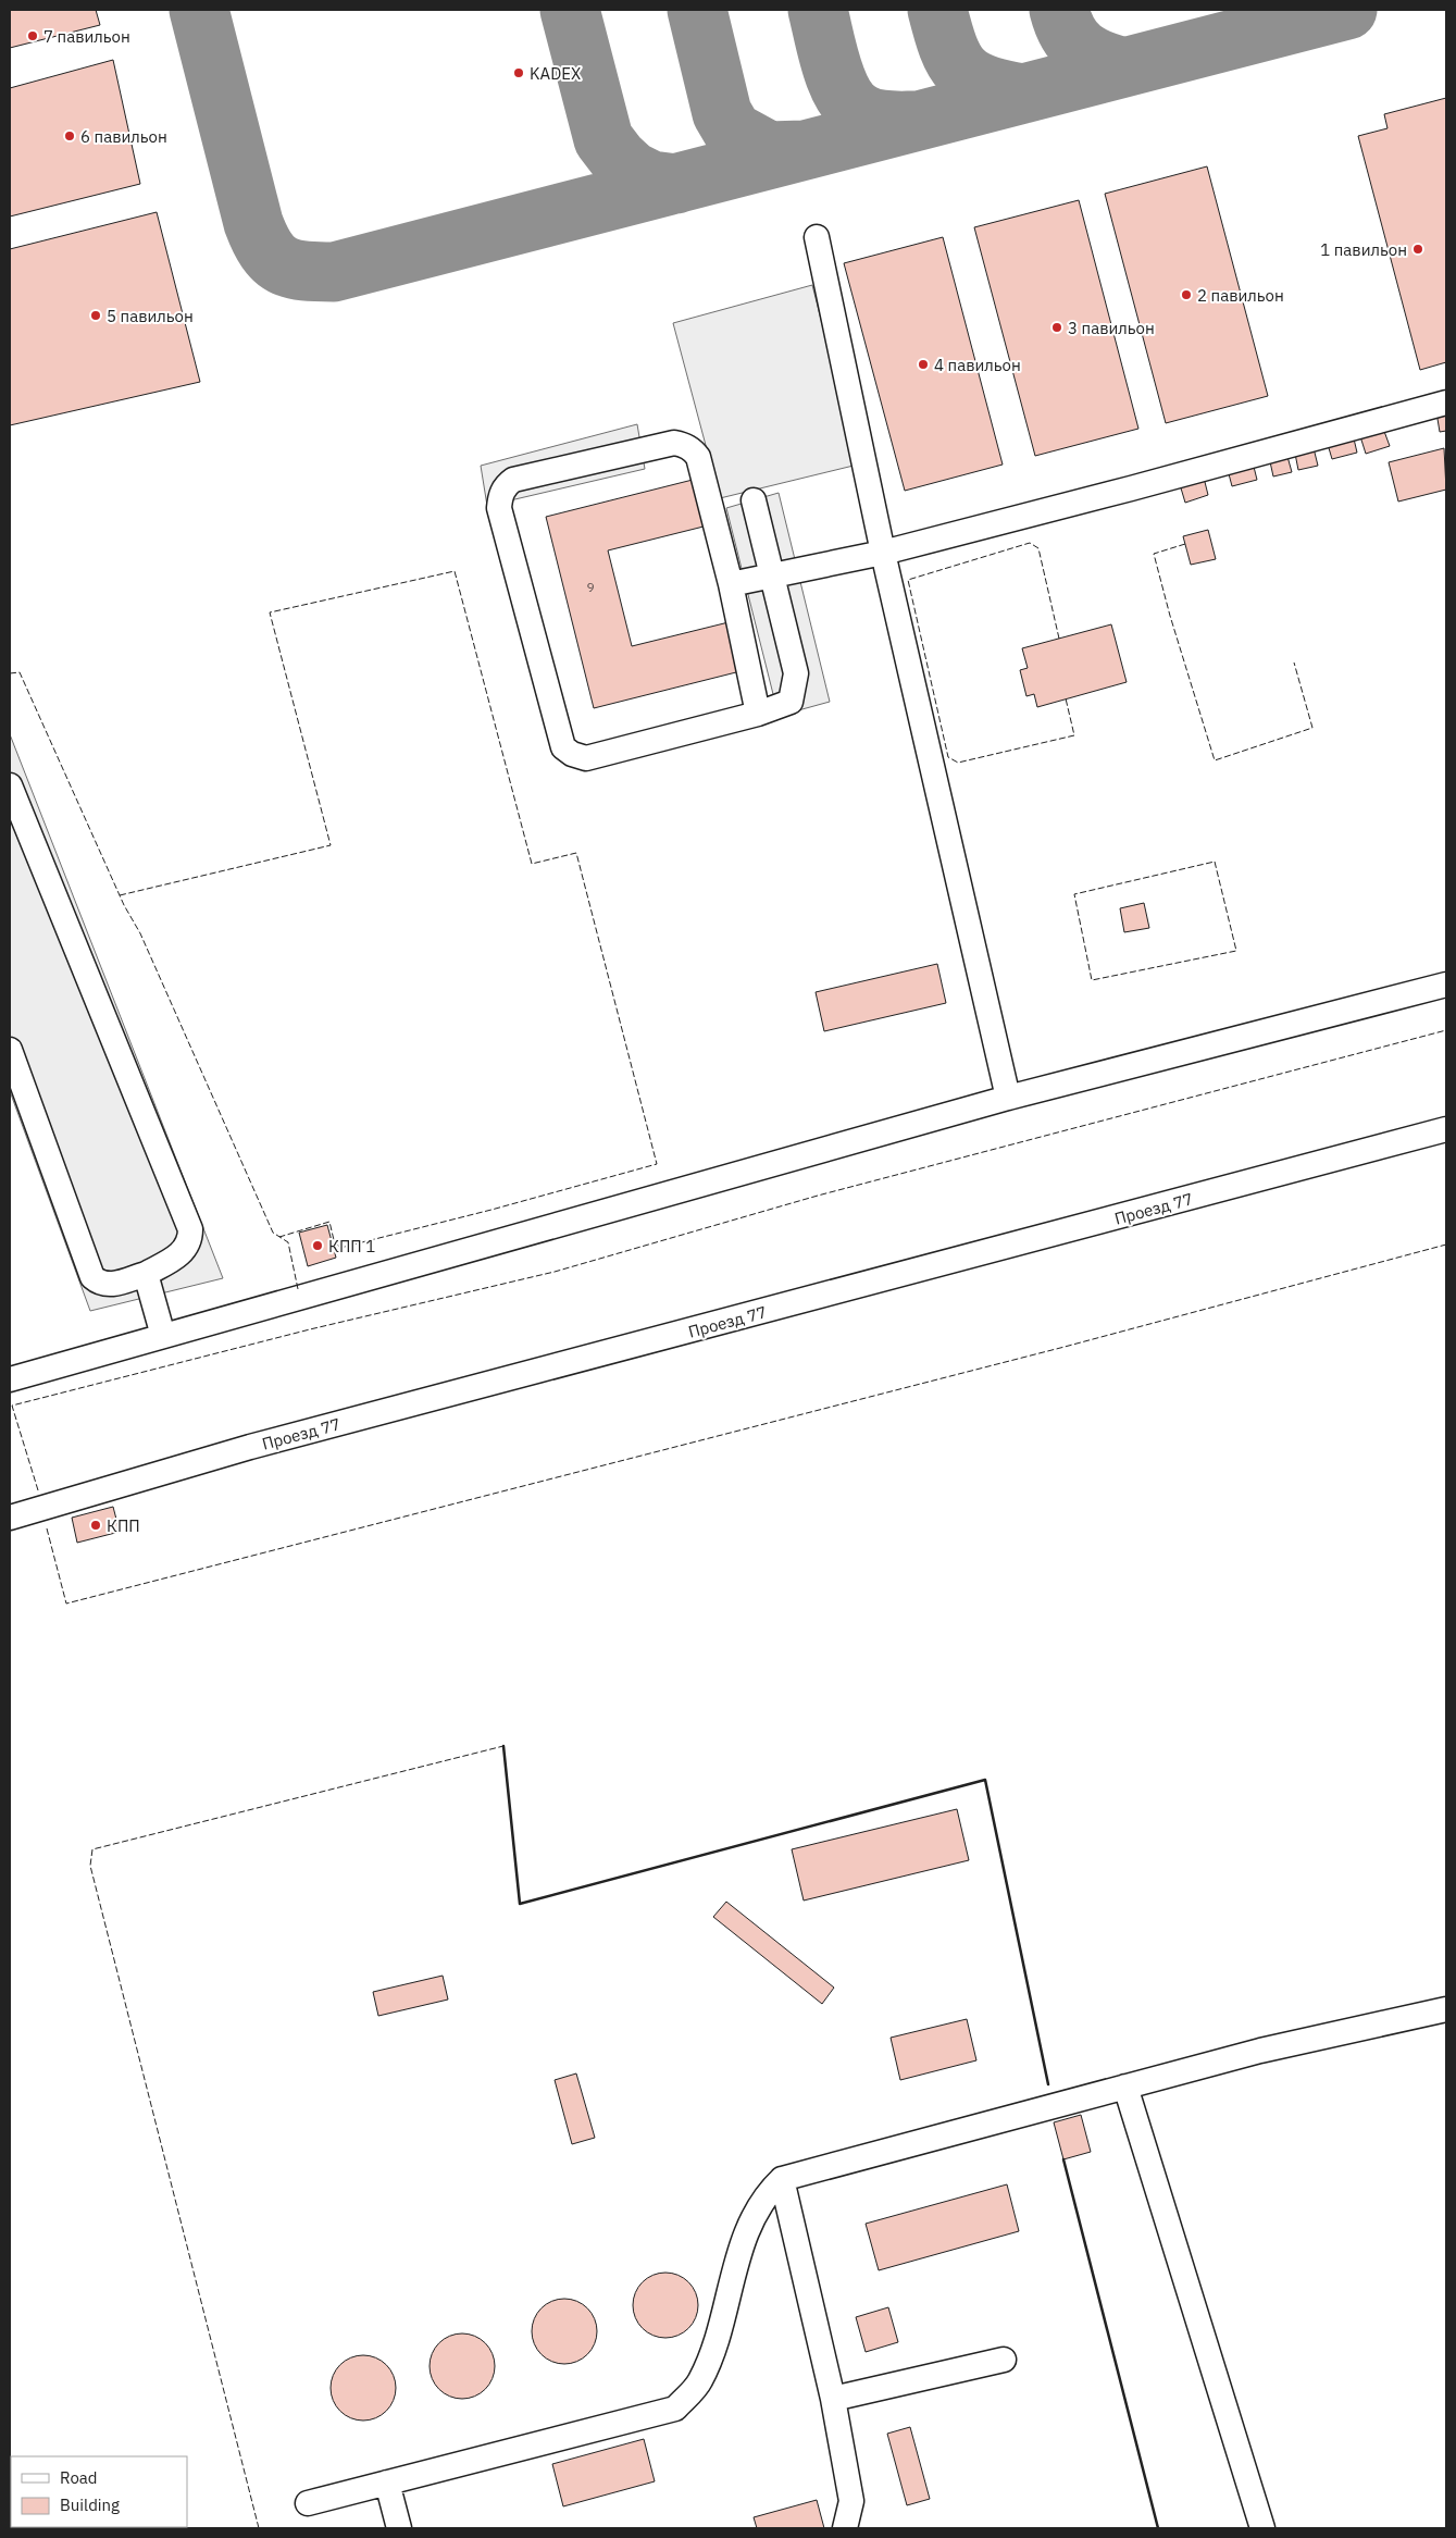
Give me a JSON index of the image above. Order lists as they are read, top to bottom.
{
  "streets": {
    "lane": ["Проезд 77"]
  },
  "places": [
    "7 павильон",
    "KADEX",
    "6 павильон",
    "1 павильон",
    "2 павильон",
    "5 павильон",
    "3 павильон",
    "4 павильон",
    "КПП 1",
    "КПП"
  ],
  "house_numbers": ["9"],
  "legend": ["Road", "Building"]
}
